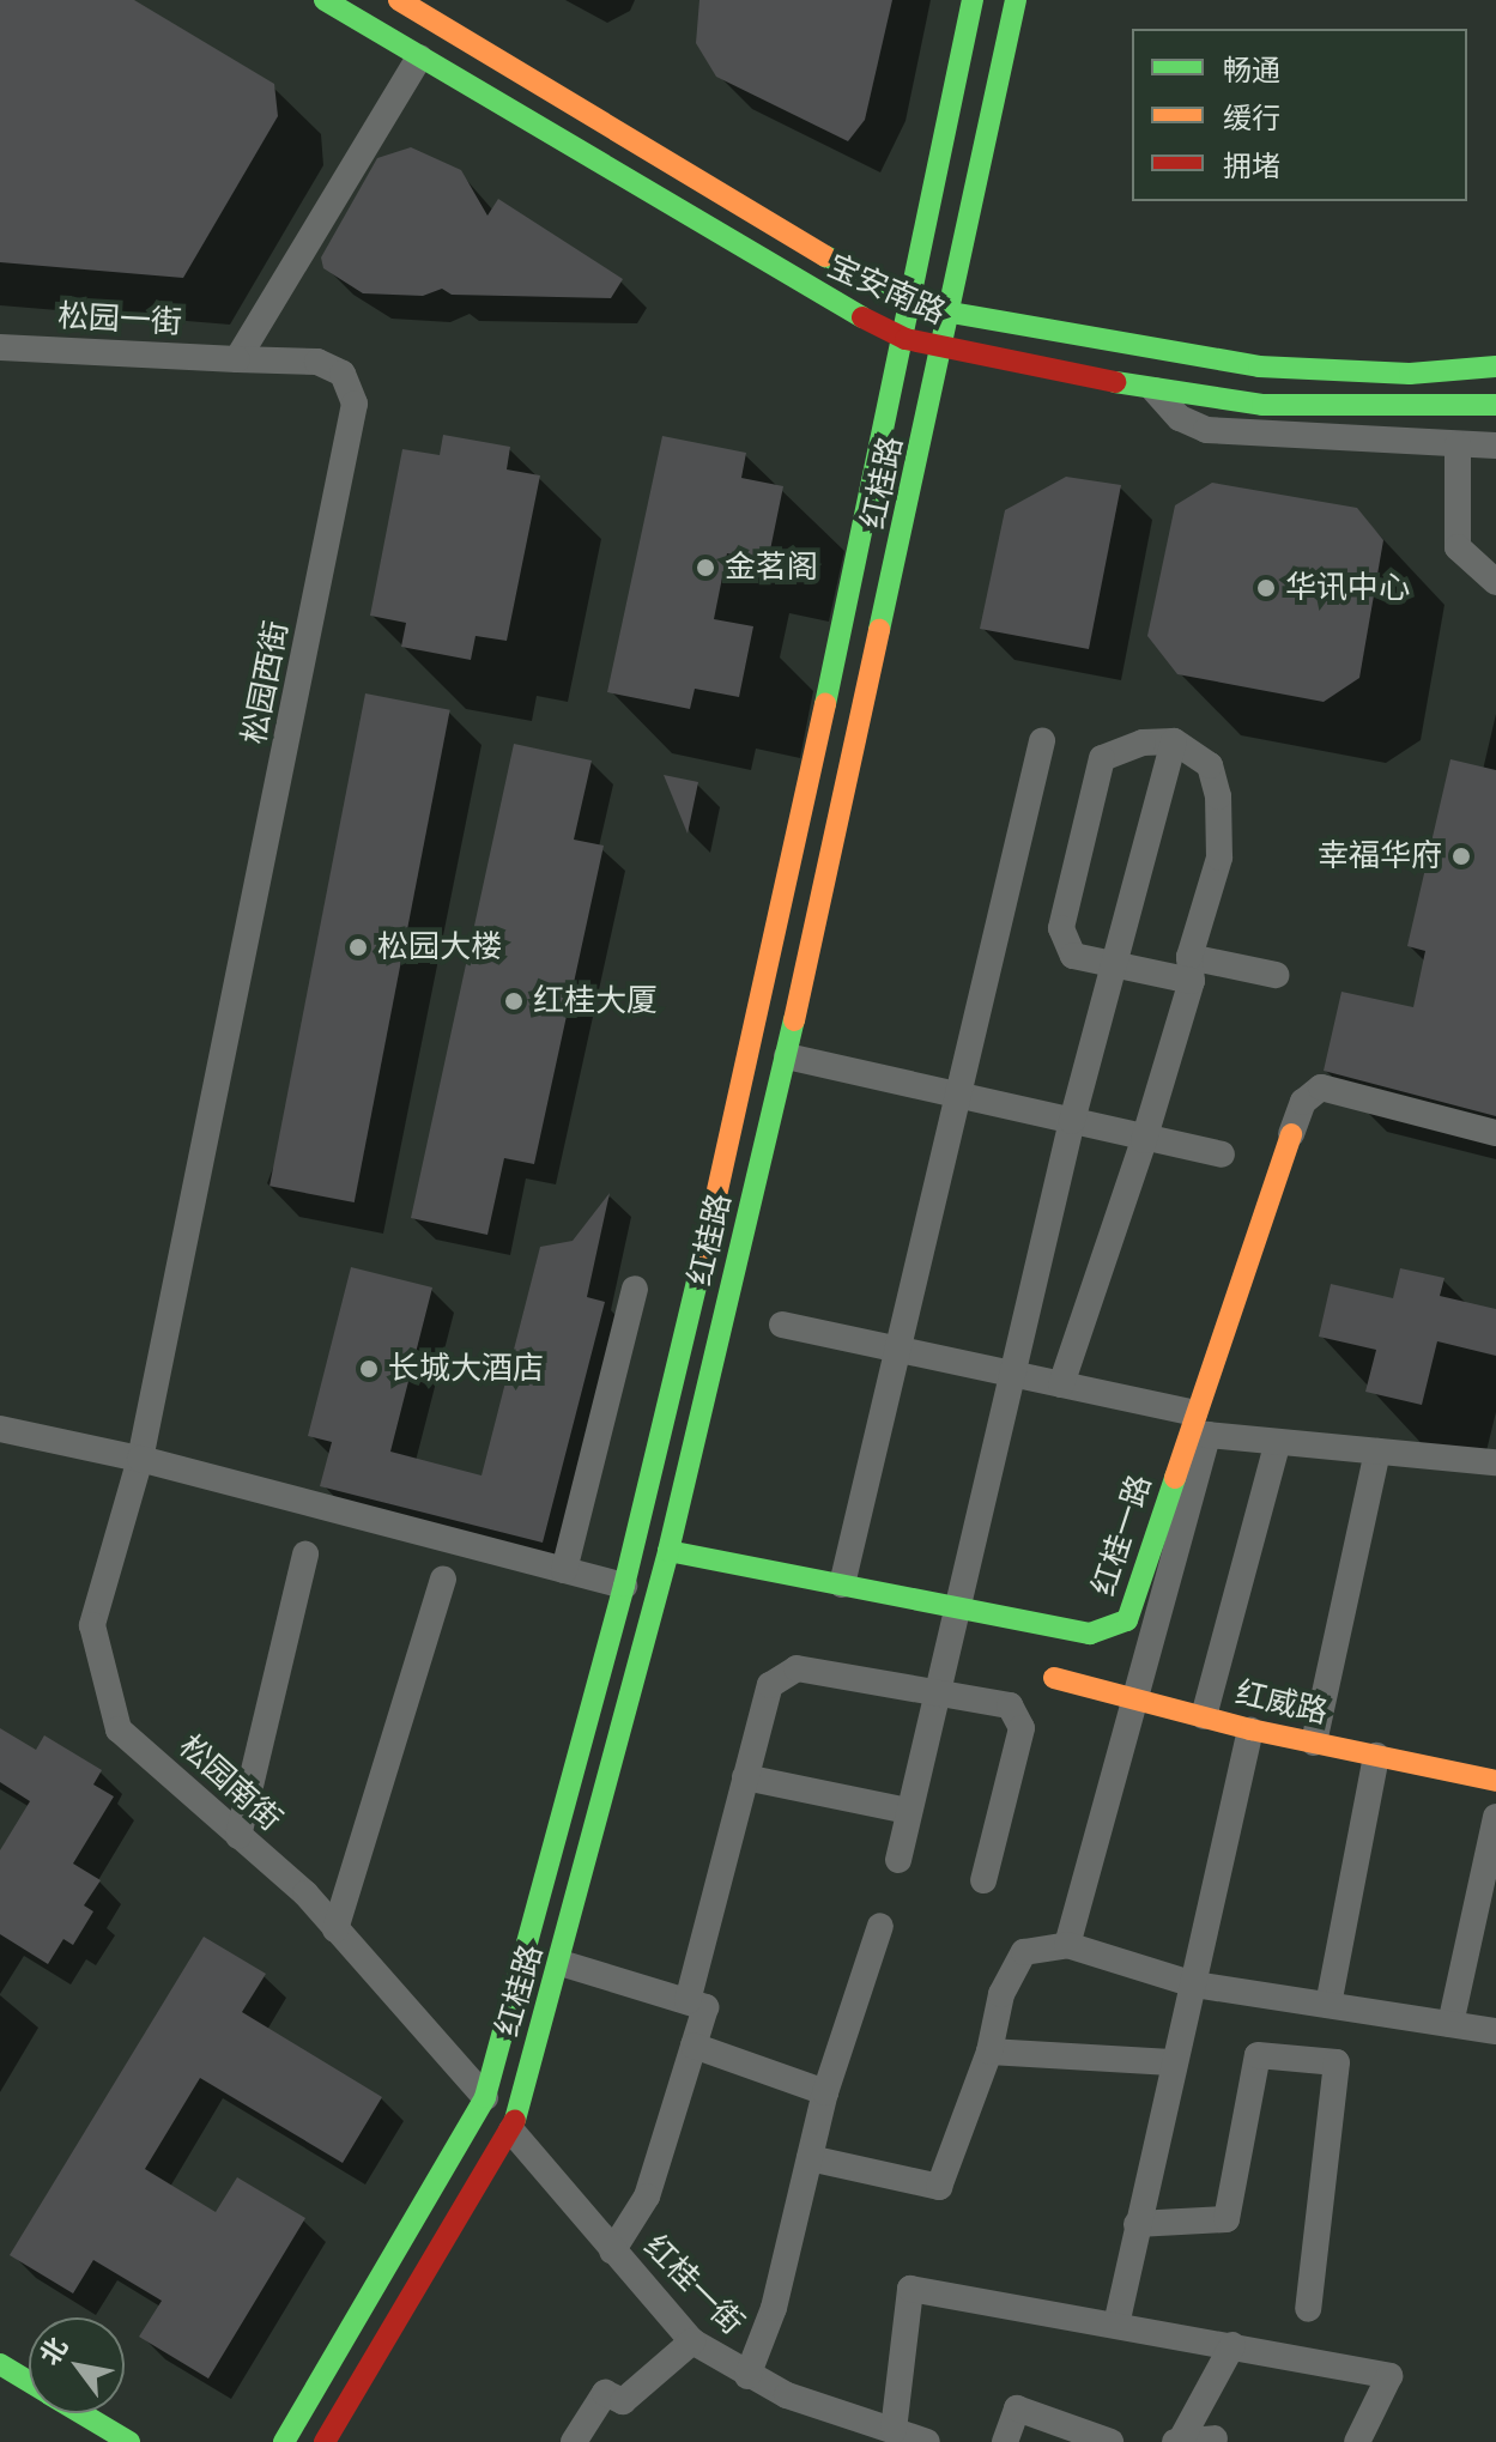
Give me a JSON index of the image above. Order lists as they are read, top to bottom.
{
  "streets": {
    "main road": [
      "宝安南路",
      "红桂路",
      "红桂一路",
      "红威路"
    ],
    "street": [
      "松园一街",
      "松园西街",
      "松园南街",
      "红桂一街"
    ]
  },
  "crossings": [
    ["宝安南路", "红桂路"],
    ["松园一街", "松园西街"],
    ["红桂路", "红桂一路"],
    ["红桂路", "松园南街"],
    ["红桂路", "红桂一街"],
    ["松园西街", "松园南街"]
  ],
  "places": [
    "金茗阁",
    "华讯中心",
    "幸福华府",
    "松园大楼",
    "红桂大厦",
    "长城大酒店"
  ],
  "legend": ["畅通", "缓行", "拥堵"],
  "north": "top left"
}
